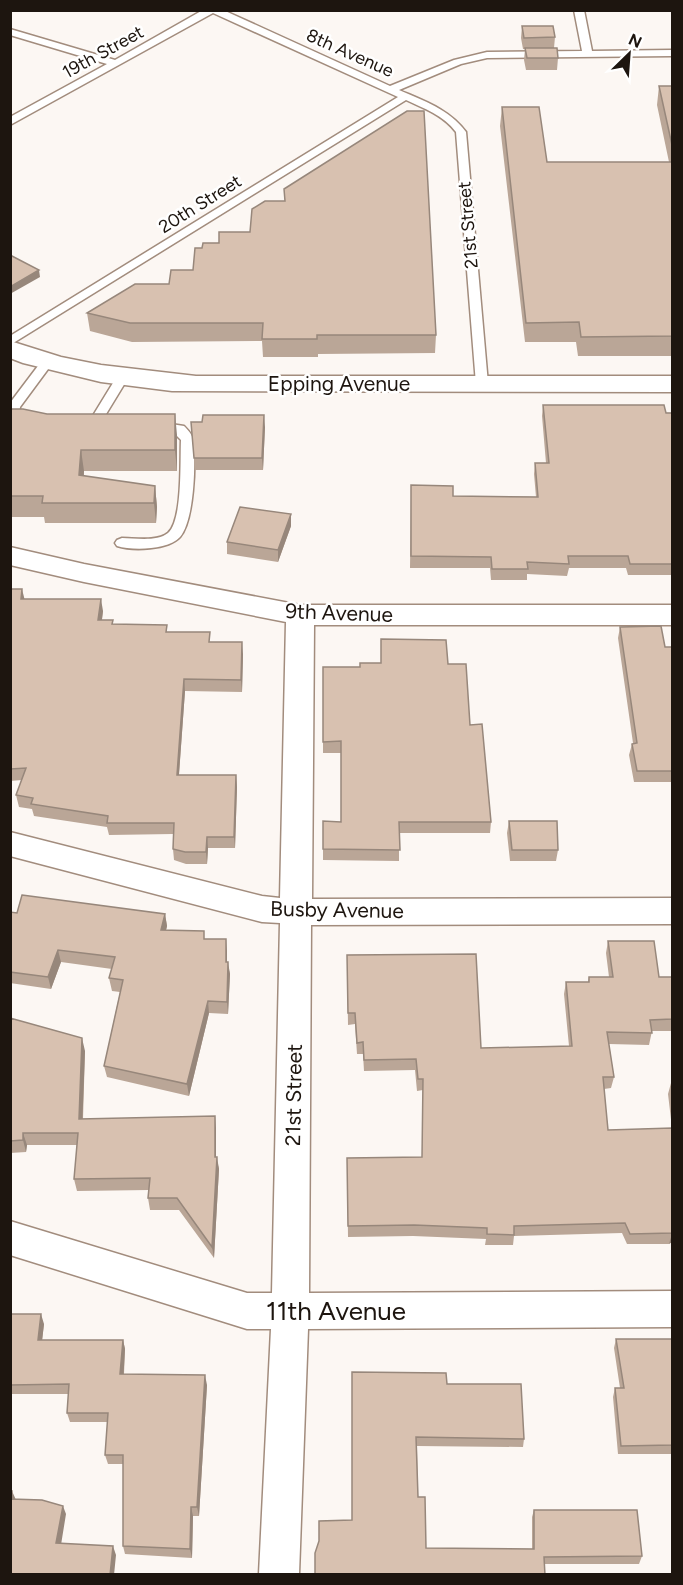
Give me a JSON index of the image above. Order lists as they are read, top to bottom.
{
  "streets": {
    "street": [
      "21st Street",
      "Epping Avenue",
      "9th Avenue",
      "Busby Avenue",
      "11th Avenue"
    ],
    "lane": ["19th Street", "8th Avenue", "20th Street"]
  },
  "crossings": [
    ["19th Street", "8th Avenue"],
    ["8th Avenue", "20th Street"],
    ["8th Avenue", "21st Street"],
    ["20th Street", "21st Street"],
    ["21st Street", "Epping Avenue"],
    ["21st Street", "9th Avenue"],
    ["21st Street", "Busby Avenue"],
    ["21st Street", "11th Avenue"]
  ],
  "north": "top right"
}
